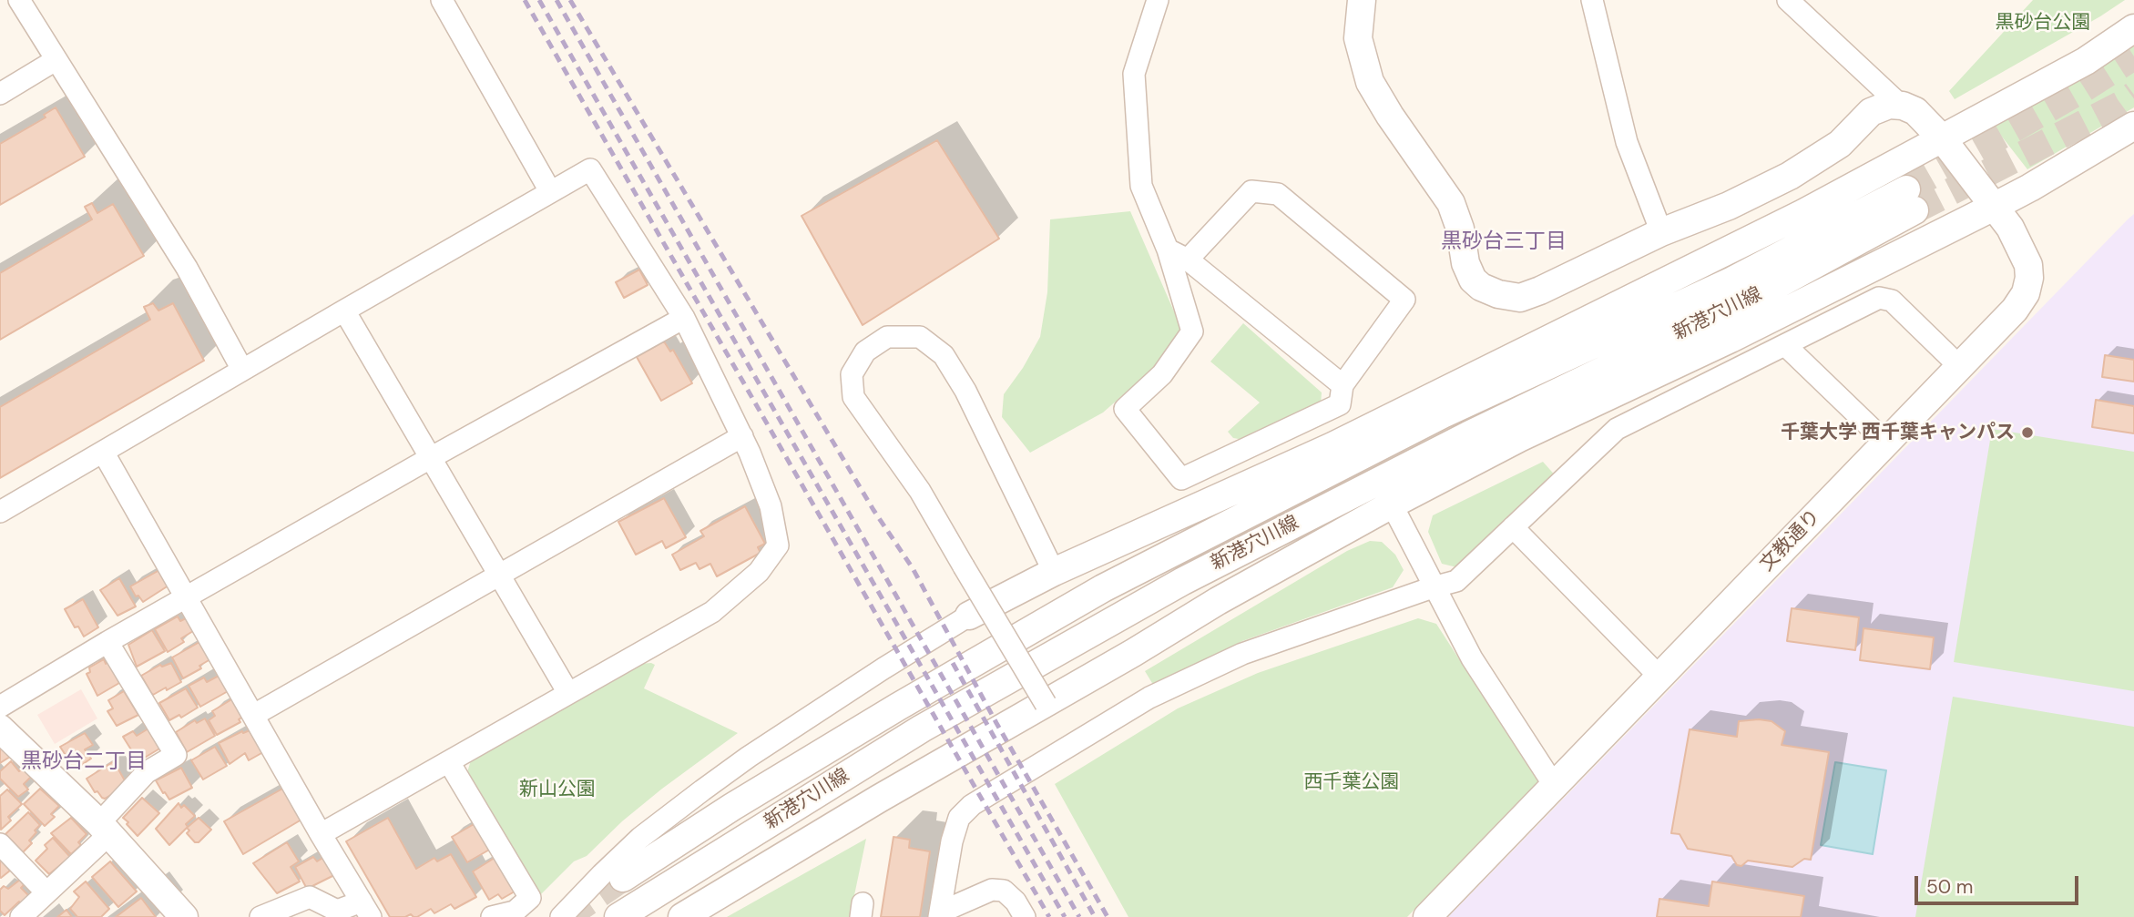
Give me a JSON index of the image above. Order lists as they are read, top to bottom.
{
  "streets": {
    "street": ["新港穴川線", "文教通り"]
  },
  "districts": ["黒砂台三丁目", "黒砂台二丁目"],
  "parks": ["黒砂台公園", "西千葉公園", "新山公園"],
  "places": ["千葉大学 西千葉キャンパス"],
  "scale_bar": "50 m"
}
